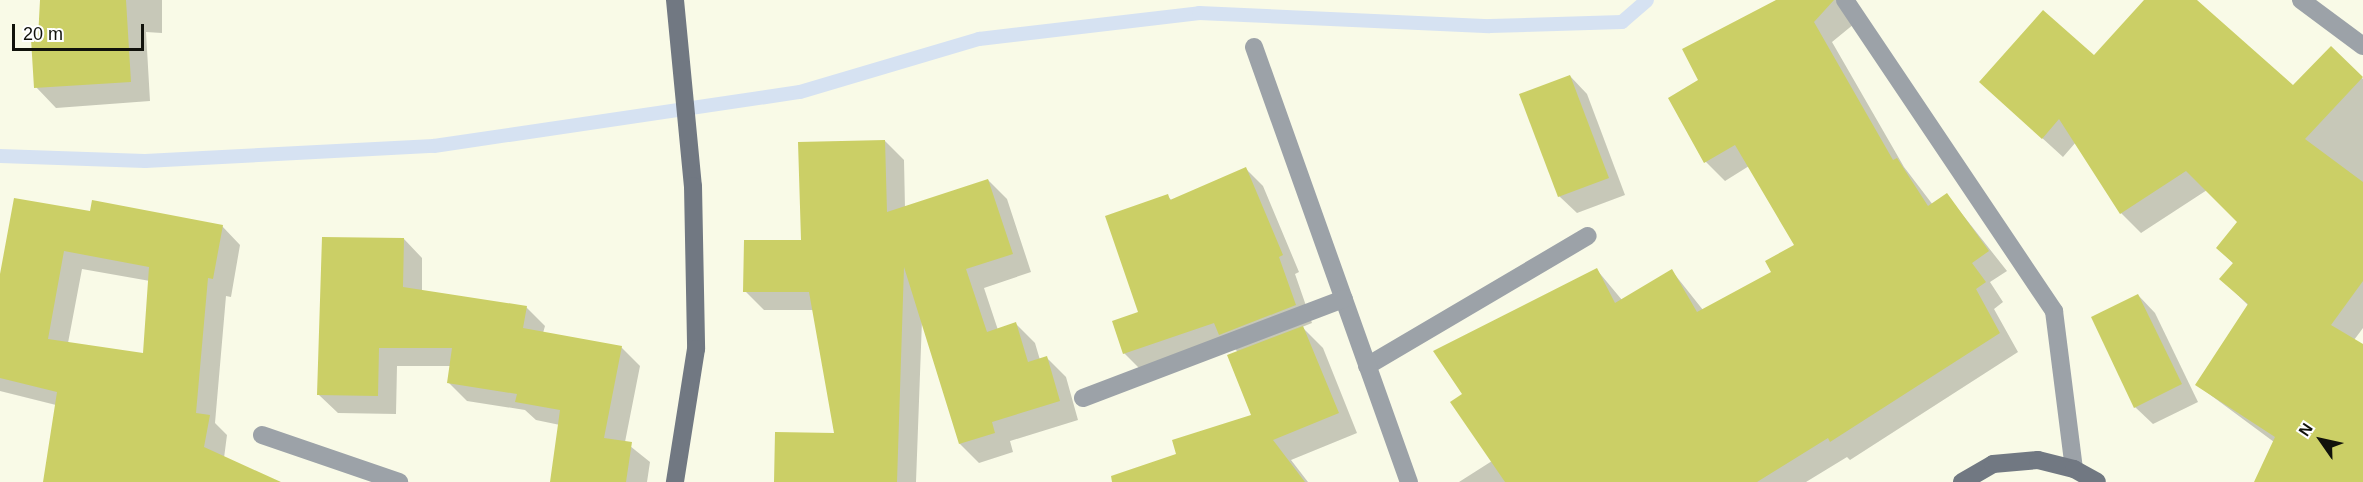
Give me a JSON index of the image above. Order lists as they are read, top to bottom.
{
  "scale_bar": "20 m",
  "north": "top left"
}
